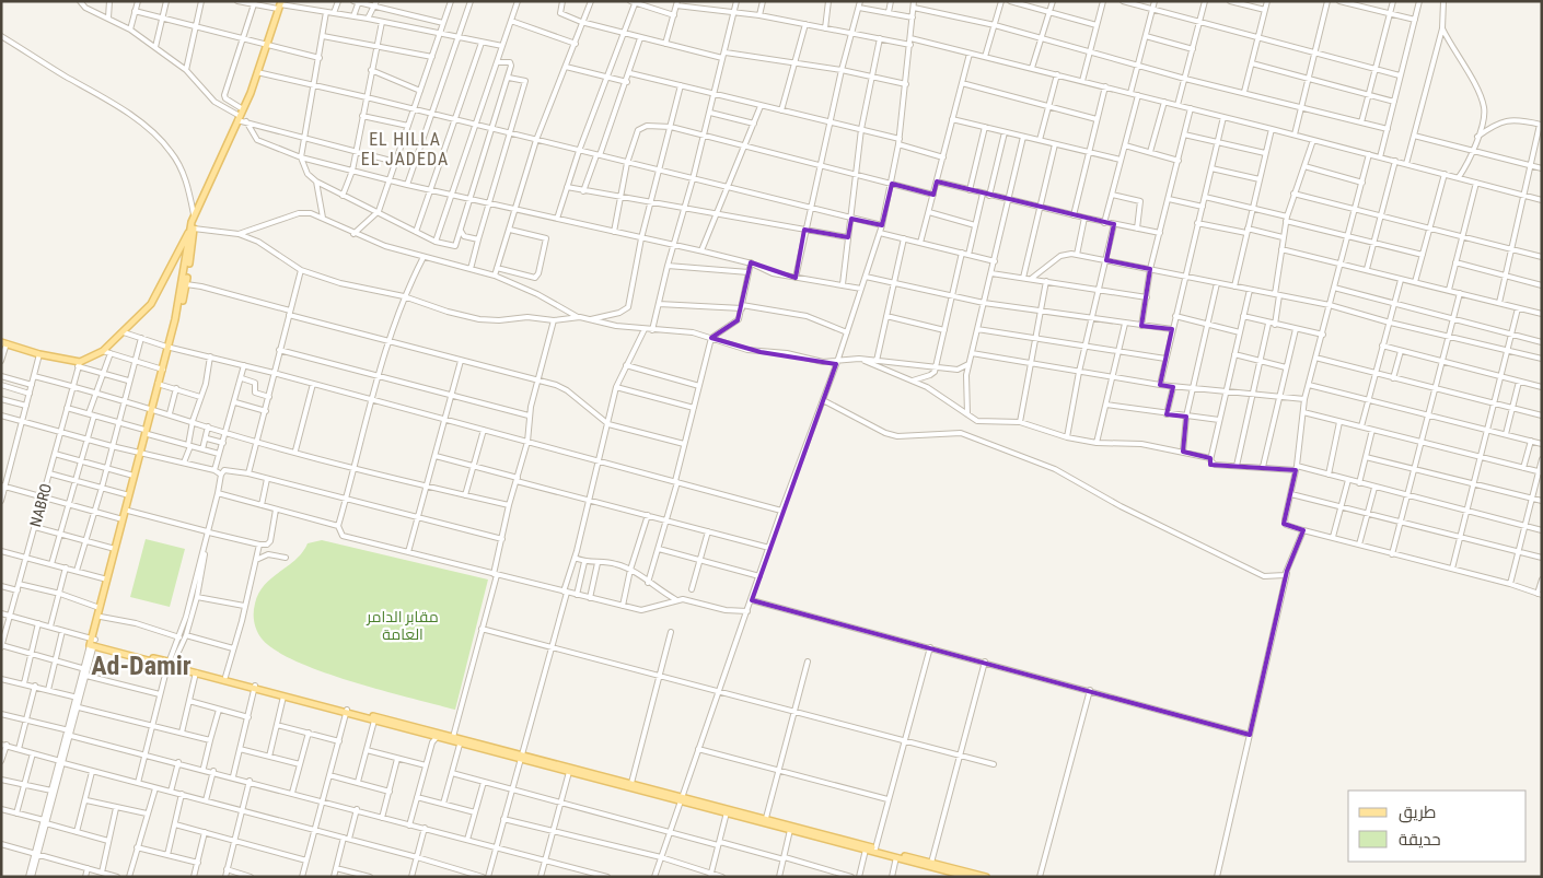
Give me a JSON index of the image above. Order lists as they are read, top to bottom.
{
  "streets": {
    "street": ["NABRO"]
  },
  "districts": ["EL HILLA EL JADEDA", "Ad-Damir"],
  "parks": ["مقابر الدامر العامة"],
  "legend": ["طريق", "حديقة"]
}
